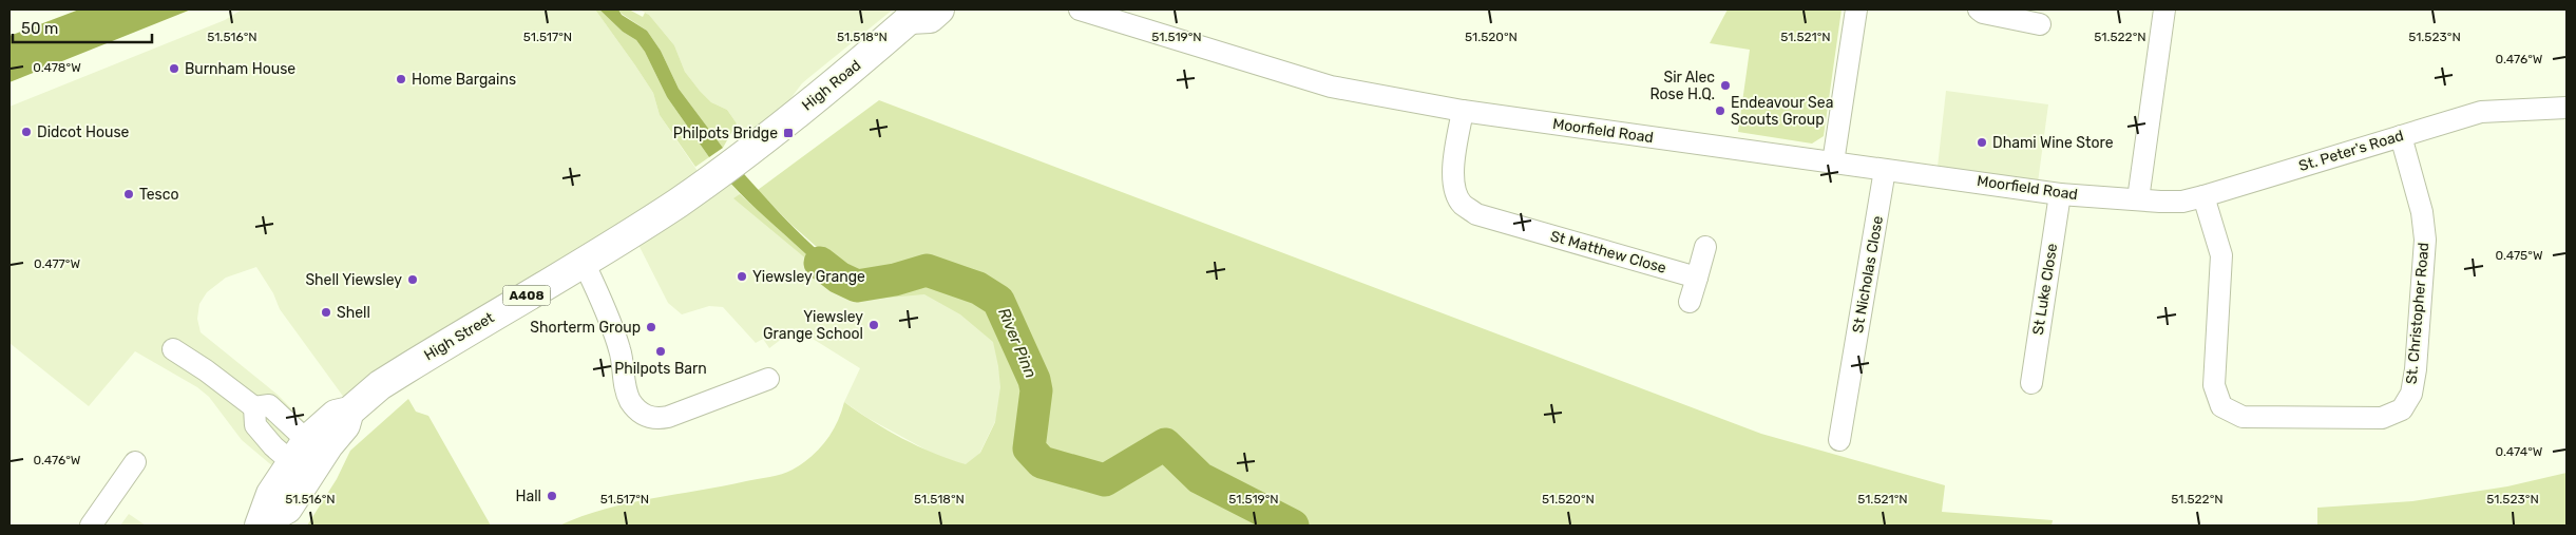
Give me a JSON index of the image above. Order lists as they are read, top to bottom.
{
  "streets": {
    "main road": ["High Road", "A408", "High Street"],
    "street": [
      "Moorfield Road",
      "St. Peter's Road",
      "St Matthew Close",
      "St Nicholas Close",
      "St Luke Close",
      "St. Christopher Road"
    ]
  },
  "crossings": [
    ["High Road", "High Street"],
    ["Moorfield Road", "St. Peter's Road"],
    ["Moorfield Road", "St Matthew Close"],
    ["Moorfield Road", "St Nicholas Close"],
    ["Moorfield Road", "St Luke Close"],
    ["St. Peter's Road", "St. Christopher Road"]
  ],
  "water": ["River Pinn"],
  "places": {
    "other": [
      "Burnham House",
      "Home Bargains",
      "Sir Alec Rose H.Q.",
      "Endeavour Sea Scouts Group",
      "Didcot House",
      "Dhami Wine Store",
      "Tesco",
      "Yiewsley Grange",
      "Shell Yiewsley",
      "Shell",
      "Yiewsley Grange School",
      "Shorterm Group",
      "Philpots Barn",
      "Hall"
    ],
    "transit": ["Philpots Bridge"]
  },
  "scale_bar": "50 m",
  "coordinates": [
    "51.516°N",
    "51.517°N",
    "51.518°N",
    "51.519°N",
    "51.520°N",
    "51.521°N",
    "51.522°N",
    "51.523°N",
    "0.476°W",
    "0.478°W",
    "0.475°W",
    "0.477°W",
    "0.474°W"
  ]
}
